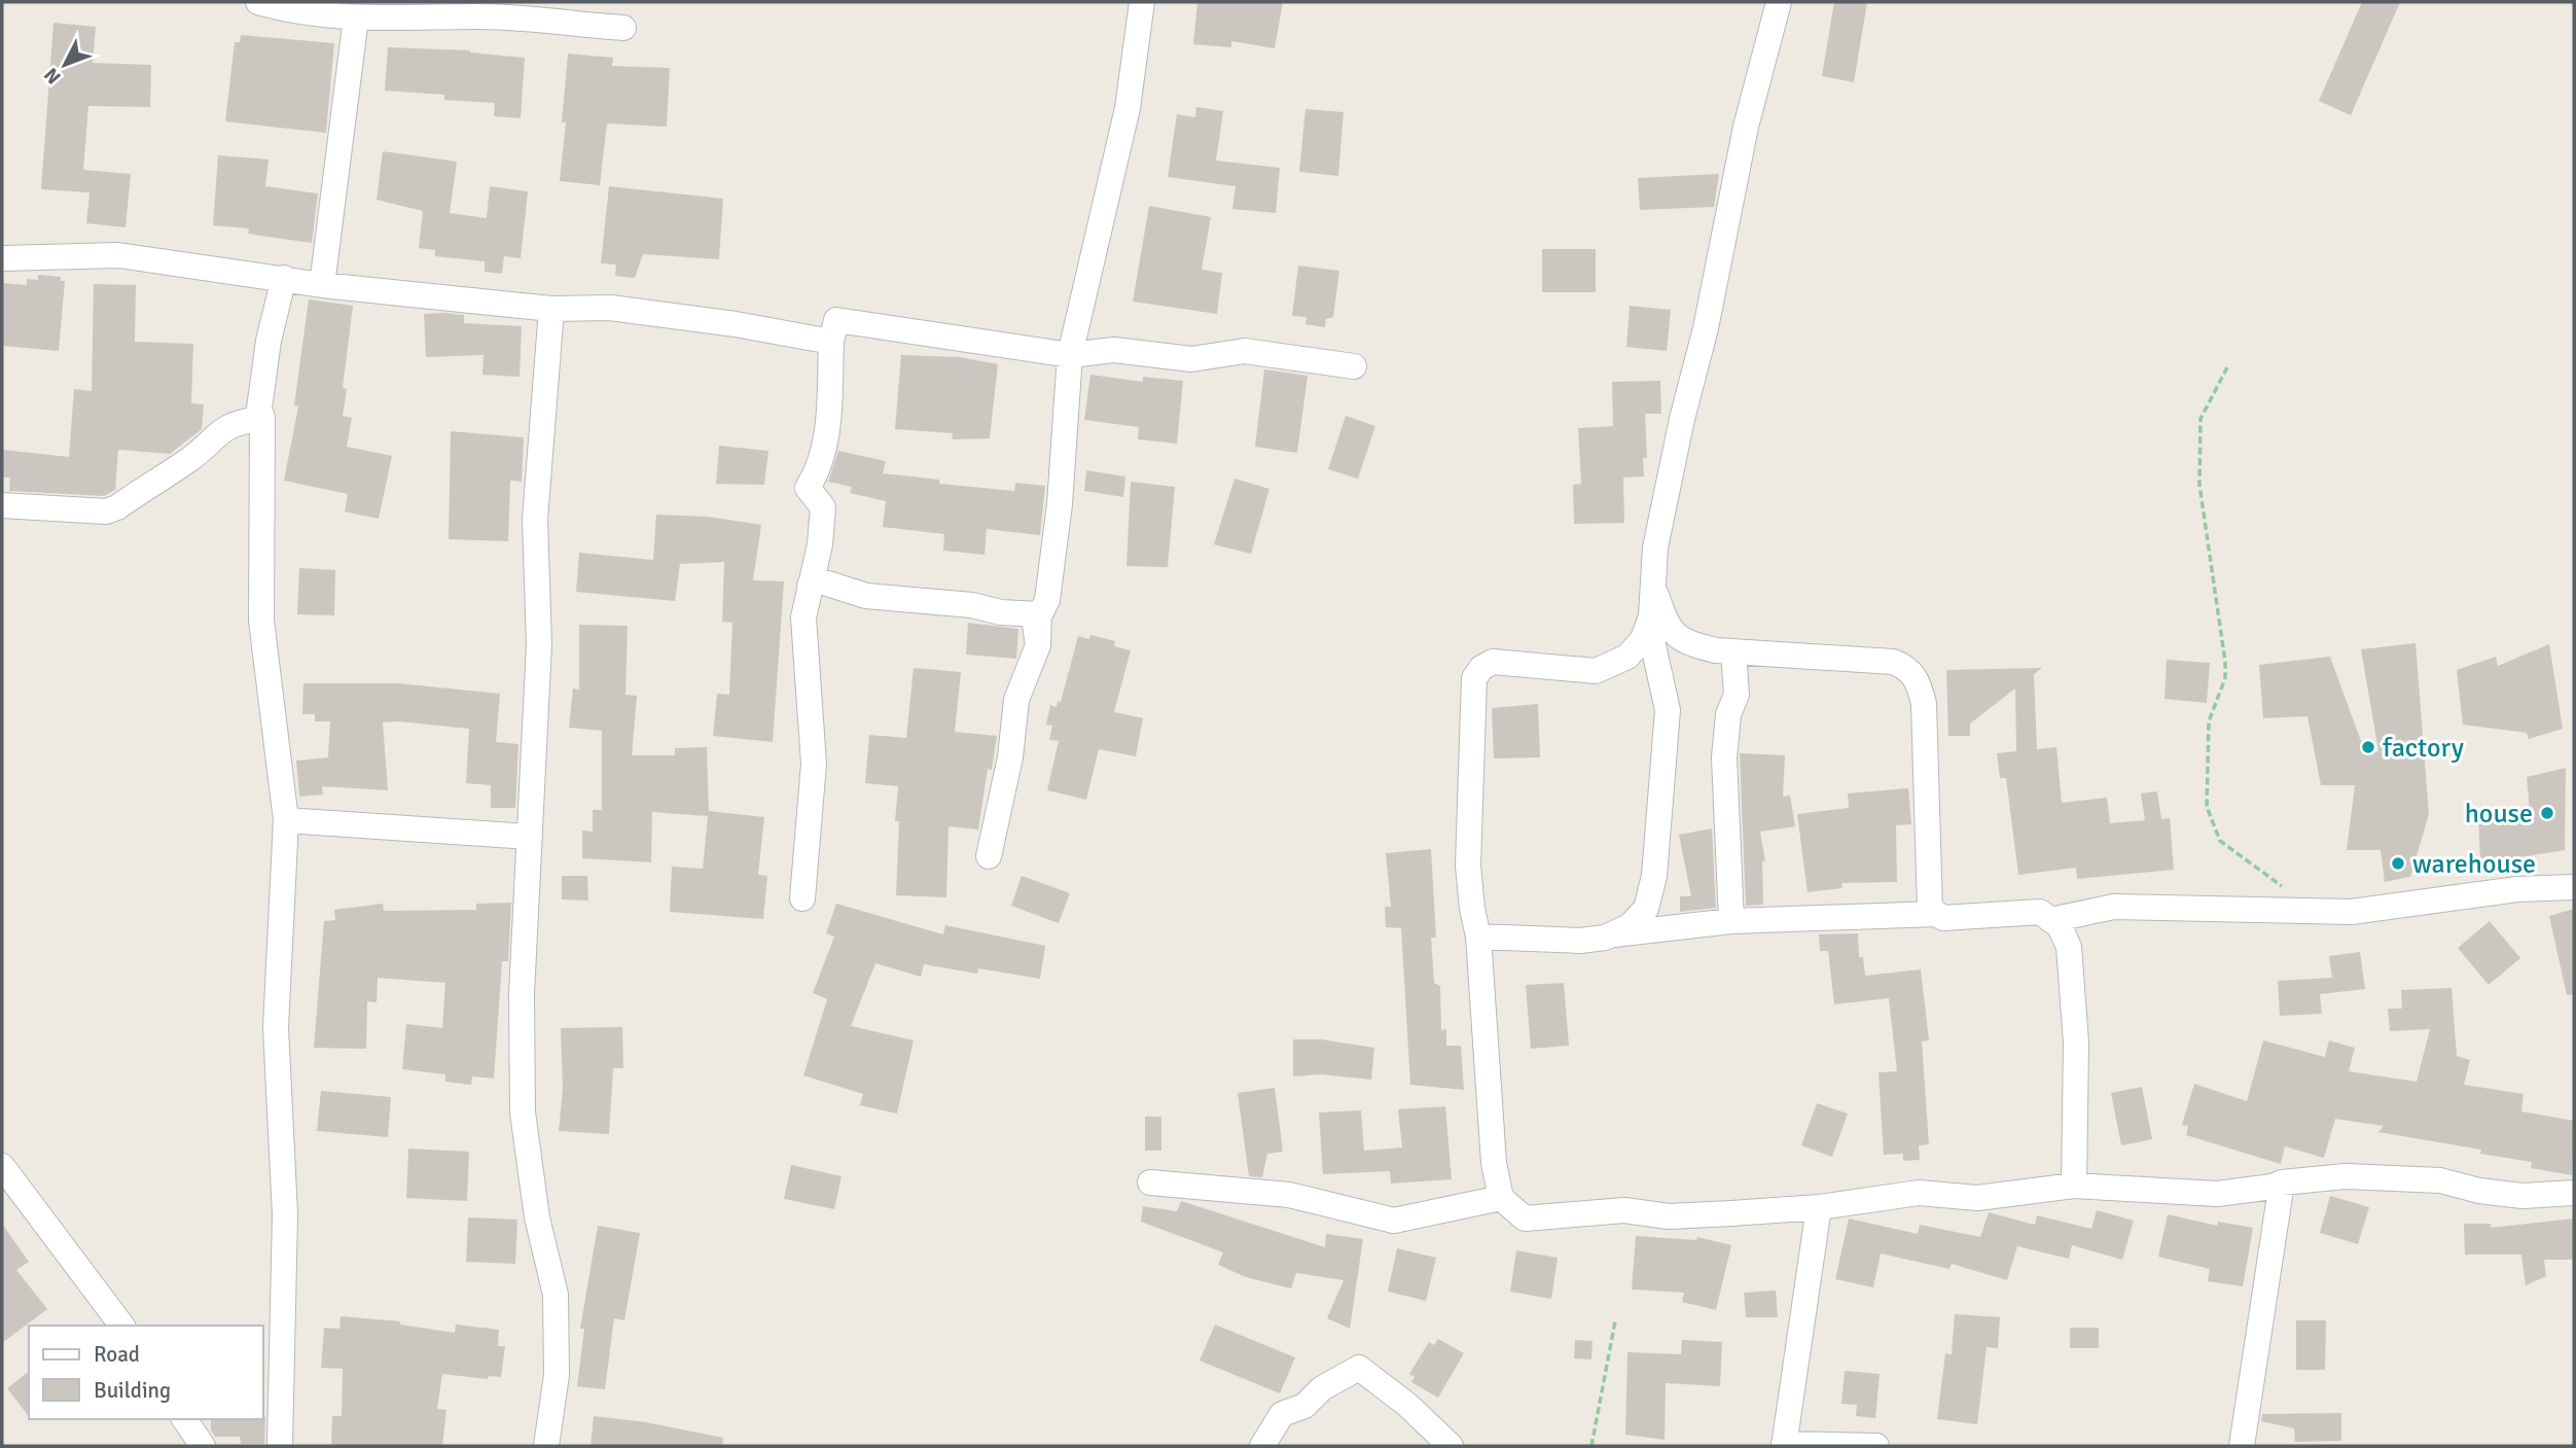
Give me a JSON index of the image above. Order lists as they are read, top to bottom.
{
  "places": ["factory", "house", "warehouse"],
  "legend": ["Road", "Building"],
  "north": "bottom left"
}
